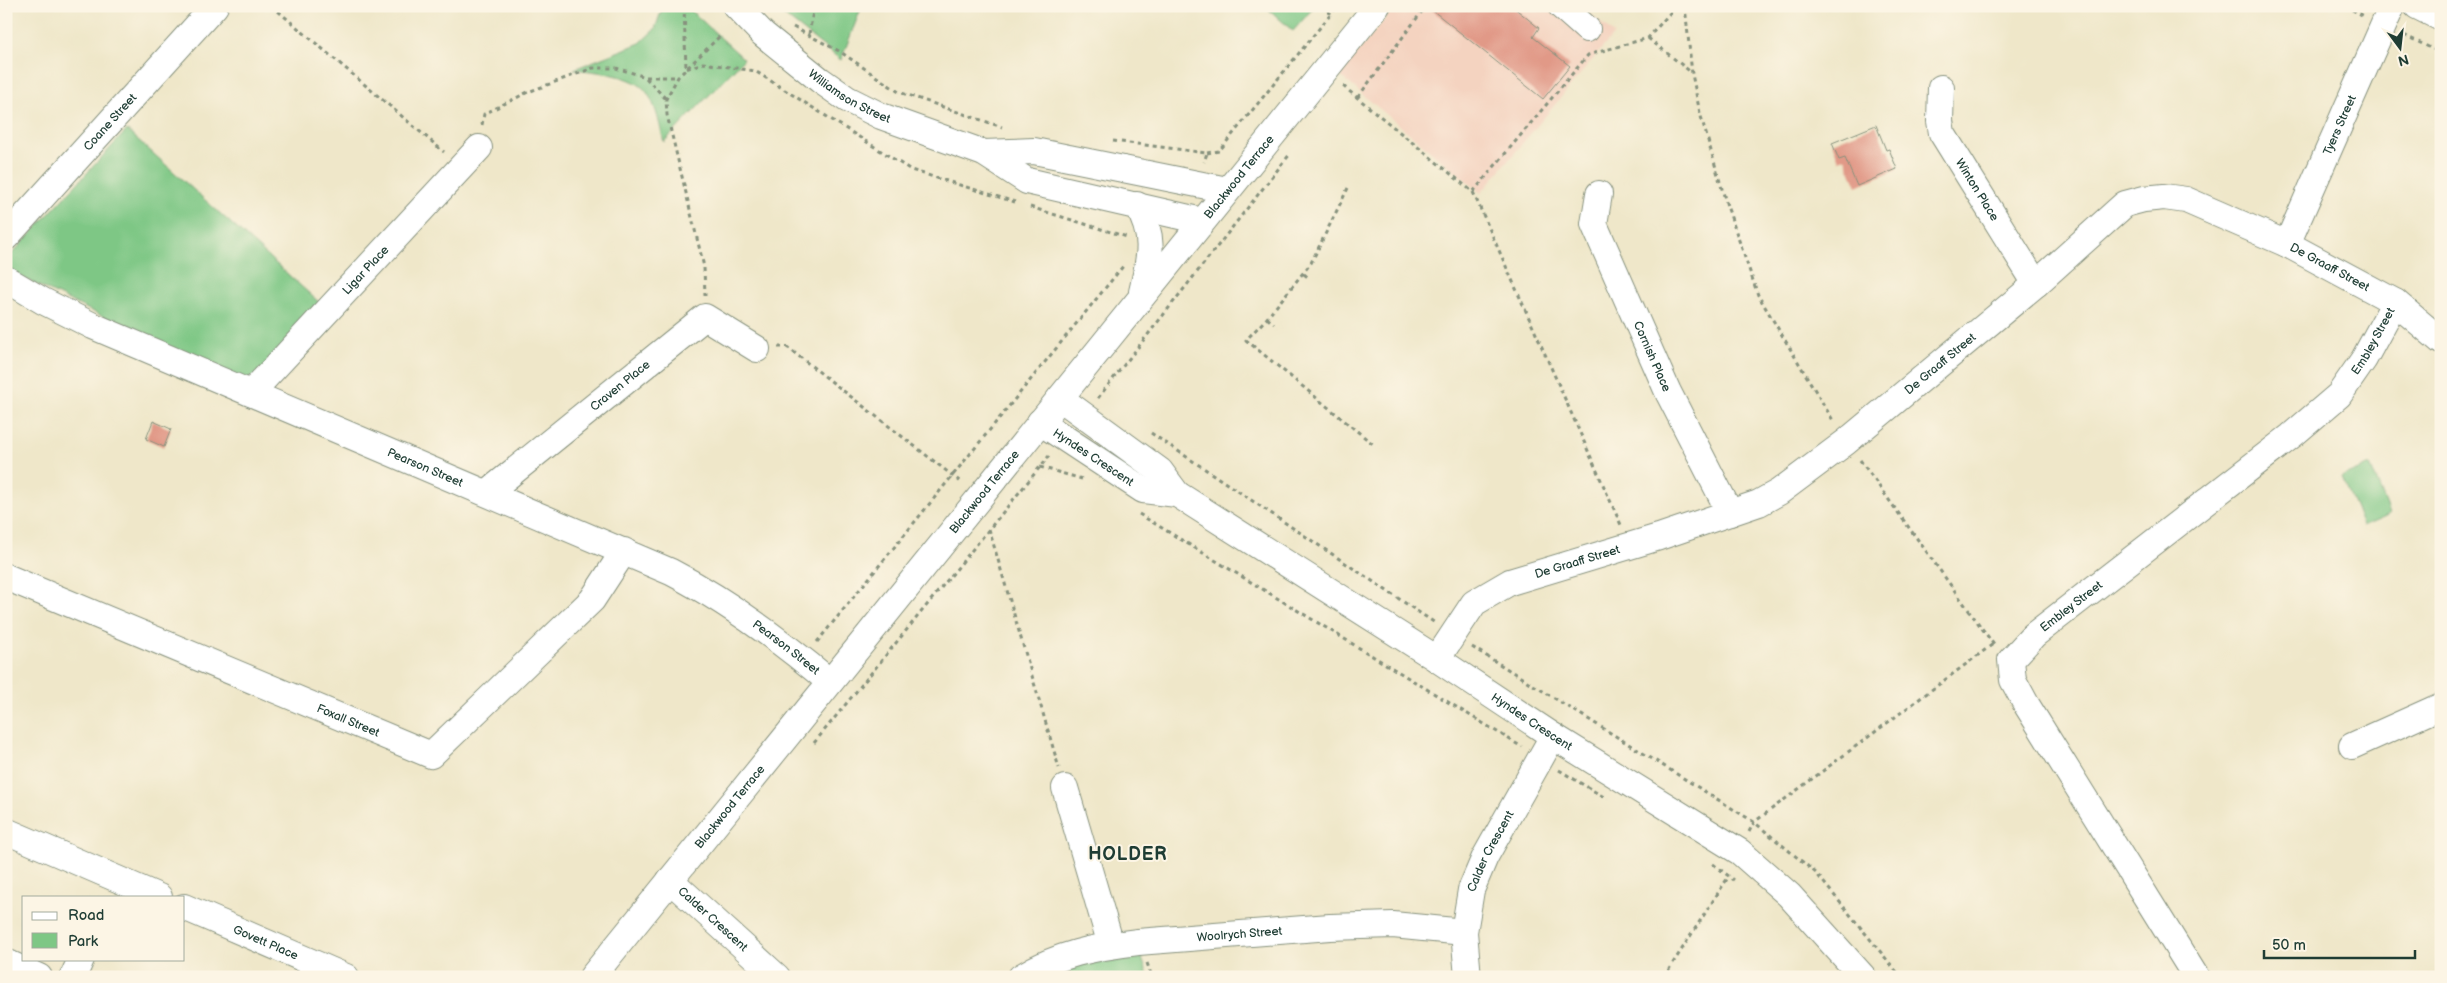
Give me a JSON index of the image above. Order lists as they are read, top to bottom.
{
  "streets": {
    "street": [
      "Williamson Street",
      "Coane Street",
      "Tyers Street",
      "Blackwood Terrace",
      "Winton Place",
      "De Graaff Street",
      "Ligar Place",
      "Embley Street",
      "Cornish Place",
      "Craven Place",
      "Hyndes Crescent",
      "Pearson Street",
      "Foxall Street",
      "Calder Crescent",
      "Woolrych Street",
      "Govett Place"
    ]
  },
  "crossings": [
    ["Williamson Street", "Blackwood Terrace"],
    ["Tyers Street", "De Graaff Street"],
    ["Blackwood Terrace", "Hyndes Crescent"],
    ["Blackwood Terrace", "Pearson Street"],
    ["Blackwood Terrace", "Calder Crescent"],
    ["Winton Place", "De Graaff Street"],
    ["De Graaff Street", "Embley Street"],
    ["De Graaff Street", "Cornish Place"],
    ["De Graaff Street", "Hyndes Crescent"],
    ["Ligar Place", "Pearson Street"],
    ["Craven Place", "Pearson Street"],
    ["Hyndes Crescent", "Calder Crescent"],
    ["Pearson Street", "Foxall Street"],
    ["Calder Crescent", "Woolrych Street"]
  ],
  "districts": ["HOLDER"],
  "legend": ["Road", "Park"],
  "scale_bar": "50 m",
  "north": "bottom"
}
